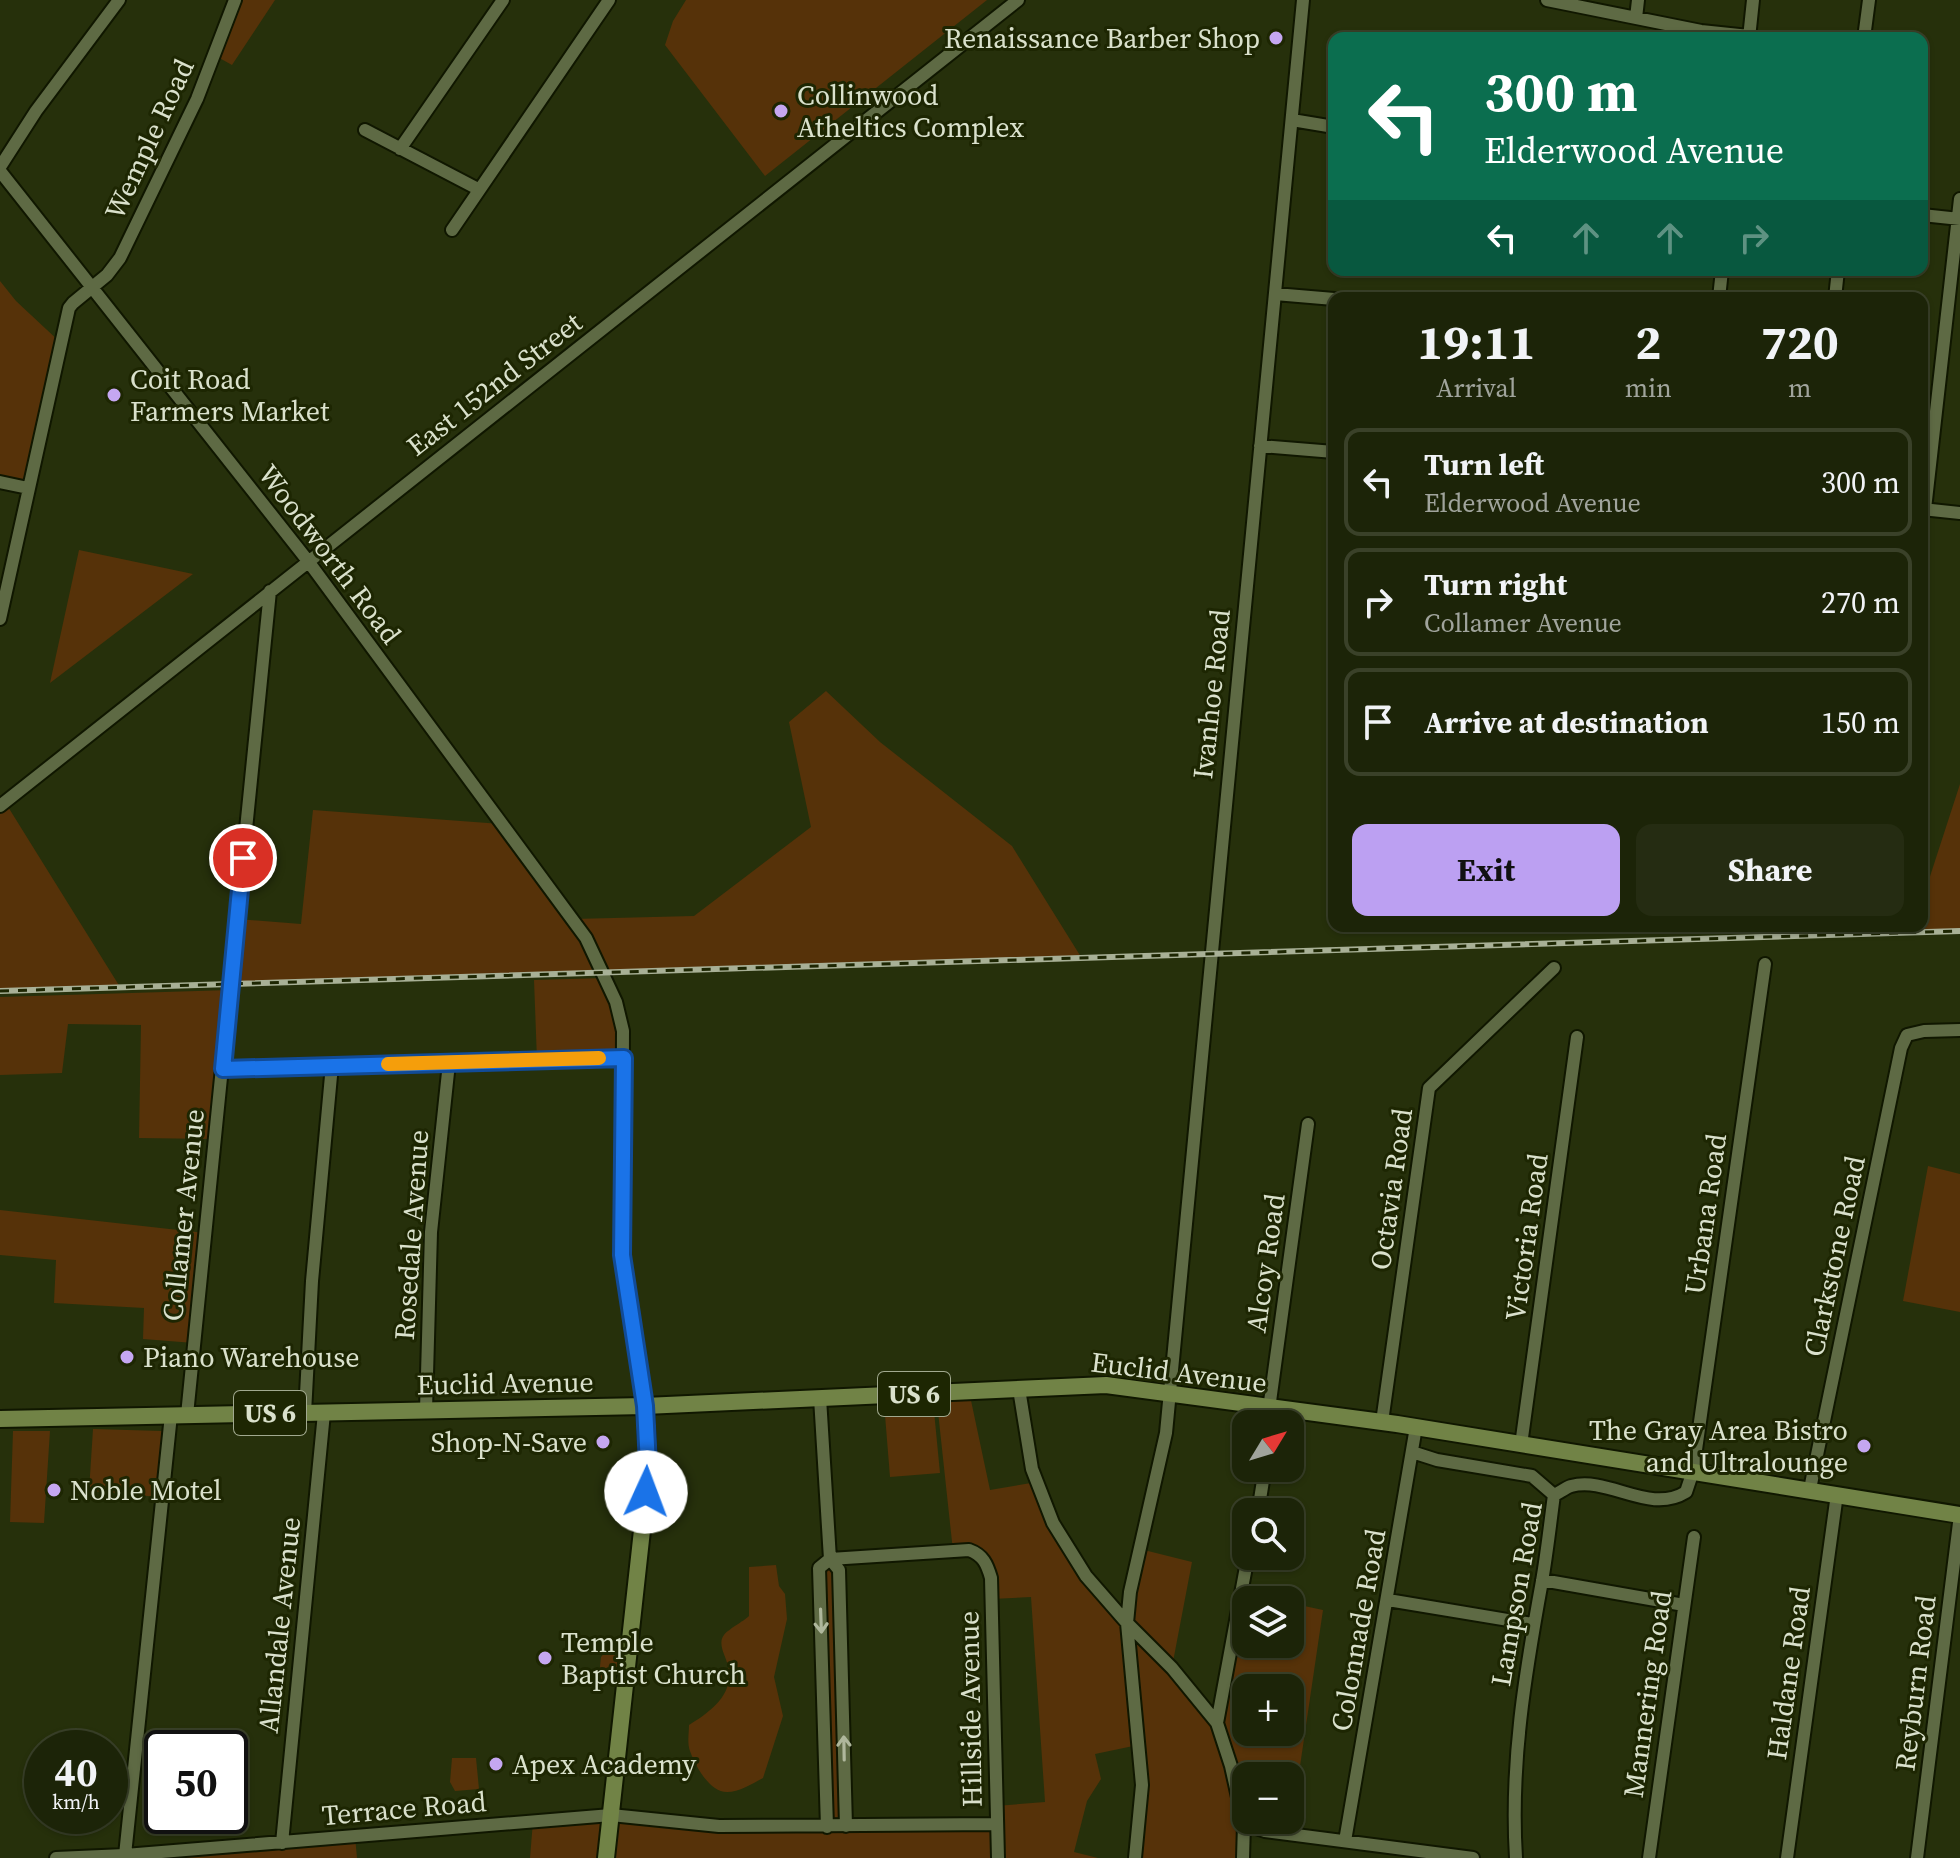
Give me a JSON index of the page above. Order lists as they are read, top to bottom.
{
  "streets": {
    "main road": ["Euclid Avenue", "US 6"],
    "street": [
      "Wemple Road",
      "East 152nd Street",
      "Woodworth Road",
      "Ivanhoe Road",
      "Octavia Road",
      "Urbana Road",
      "Collamer Avenue",
      "Rosedale Avenue",
      "Victoria Road",
      "Clarkstone Road",
      "Alcoy Road",
      "Lampson Road",
      "Allandale Avenue",
      "Colonnade Road",
      "Haldane Road",
      "Reyburn Road",
      "Mannering Road",
      "Hillside Avenue",
      "Terrace Road"
    ]
  },
  "crossings": [
    ["Wemple Road", "Woodworth Road"],
    ["East 152nd Street", "Woodworth Road"],
    ["East 152nd Street", "Collamer Avenue"],
    ["Woodworth Road", "Euclid Avenue"],
    ["Ivanhoe Road", "Euclid Avenue"],
    ["Octavia Road", "Euclid Avenue"],
    ["Urbana Road", "Euclid Avenue"],
    ["Urbana Road", "Lampson Road"],
    ["Collamer Avenue", "Euclid Avenue"],
    ["Collamer Avenue", "Terrace Road"],
    ["Rosedale Avenue", "Euclid Avenue"],
    ["Victoria Road", "Euclid Avenue"],
    ["Clarkstone Road", "Euclid Avenue"],
    ["Euclid Avenue", "Lampson Road"],
    ["Euclid Avenue", "Allandale Avenue"],
    ["Euclid Avenue", "Colonnade Road"],
    ["Euclid Avenue", "Haldane Road"],
    ["Euclid Avenue", "Reyburn Road"],
    ["Allandale Avenue", "Terrace Road"],
    ["Hillside Avenue", "Terrace Road"]
  ],
  "places": [
    "Renaissance Barber Shop",
    "Collinwood Atheltics Complex",
    "Coit Road Farmers Market",
    "Piano Warehouse",
    "Shop-N-Save",
    "The Gray Area Bistro and Ultralounge",
    "Noble Motel",
    "Temple Baptist Church",
    "Apex Academy"
  ],
  "north": "top right",
  "page": {
    "turn": ["300 m", "Elderwood Avenue"],
    "eta": [
      "19:11",
      "Arrival",
      "2",
      "min",
      "720",
      "m"
    ],
    "list": [
      {
        "name": "Turn left",
        "note": "Elderwood Avenue",
        "value": "300 m"
      },
      {
        "name": "Turn right",
        "note": "Collamer Avenue",
        "value": "270 m"
      },
      {
        "name": "Arrive at destination",
        "value": "150 m"
      }
    ],
    "buttons": ["Exit", "Share"],
    "map_buttons": ["+", "−"],
    "speed": "40 km/h",
    "limit": "50"
  }
}
